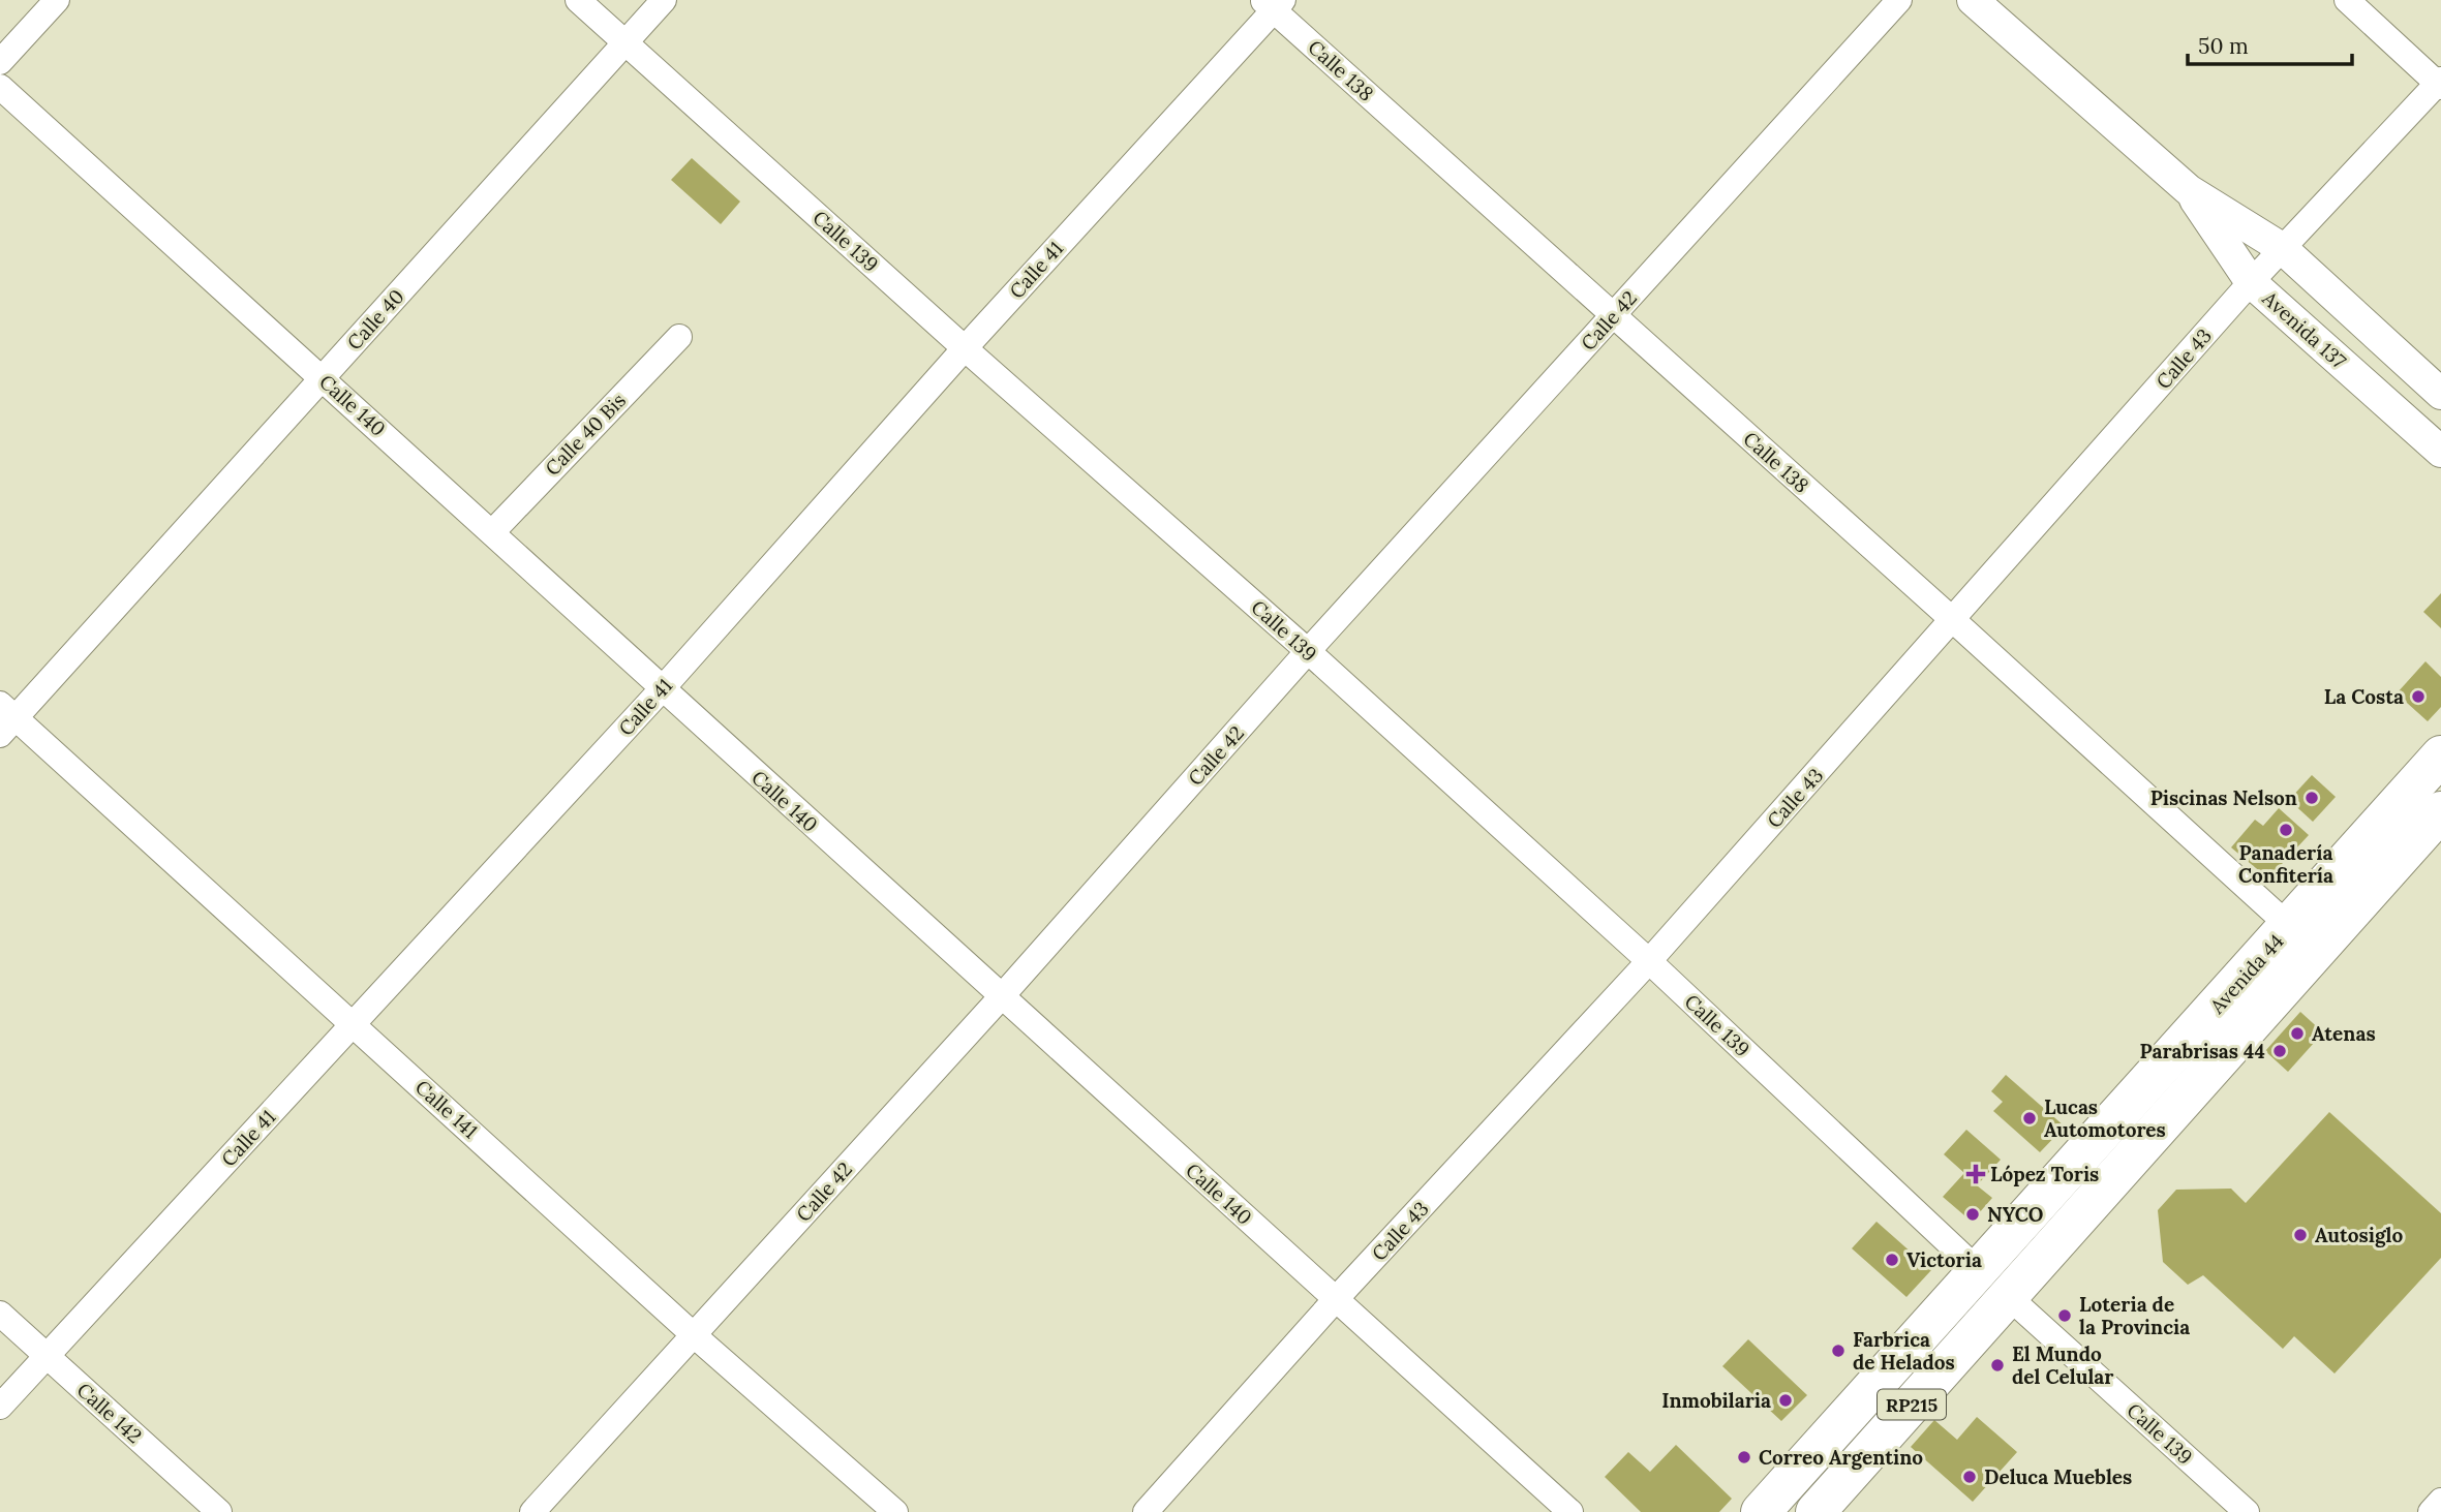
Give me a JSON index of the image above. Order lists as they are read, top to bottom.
{
  "streets": {
    "highway": ["Avenida 44", "RP215"],
    "street": [
      "Calle 138",
      "Calle 139",
      "Calle 41",
      "Calle 40",
      "Calle 42",
      "Avenida 137",
      "Calle 43",
      "Calle 140",
      "Calle 40 Bis",
      "Calle 141",
      "Calle 142"
    ]
  },
  "crossings": [
    ["Calle 138", "Calle 41"],
    ["Calle 138", "Calle 42"],
    ["Calle 138", "Calle 43"],
    ["Calle 138", "Avenida 44"],
    ["Calle 139", "Calle 41"],
    ["Calle 139", "Calle 40"],
    ["Calle 139", "Calle 42"],
    ["Calle 139", "Calle 43"],
    ["Calle 139", "Avenida 44"],
    ["Calle 41", "Calle 140"],
    ["Calle 41", "Calle 141"],
    ["Calle 41", "Calle 142"],
    ["Calle 40", "Calle 140"],
    ["Calle 40", "Calle 141"],
    ["Calle 42", "Calle 140"],
    ["Calle 42", "Calle 141"],
    ["Avenida 137", "Calle 43"],
    ["Calle 43", "Calle 140"],
    ["Calle 140", "Calle 40 Bis"]
  ],
  "places": {
    "other": [
      "La Costa",
      "Piscinas Nelson",
      "Panadería Confitería",
      "Atenas",
      "Parabrisas 44",
      "Lucas Automotores",
      "NYCO",
      "Autosiglo",
      "Victoria",
      "Loteria de la Provincia",
      "Farbrica de Helados",
      "El Mundo del Celular",
      "Inmobilaria",
      "Correo Argentino",
      "Deluca Muebles"
    ],
    "health": ["López Toris"]
  },
  "scale_bar": "50 m"
}
